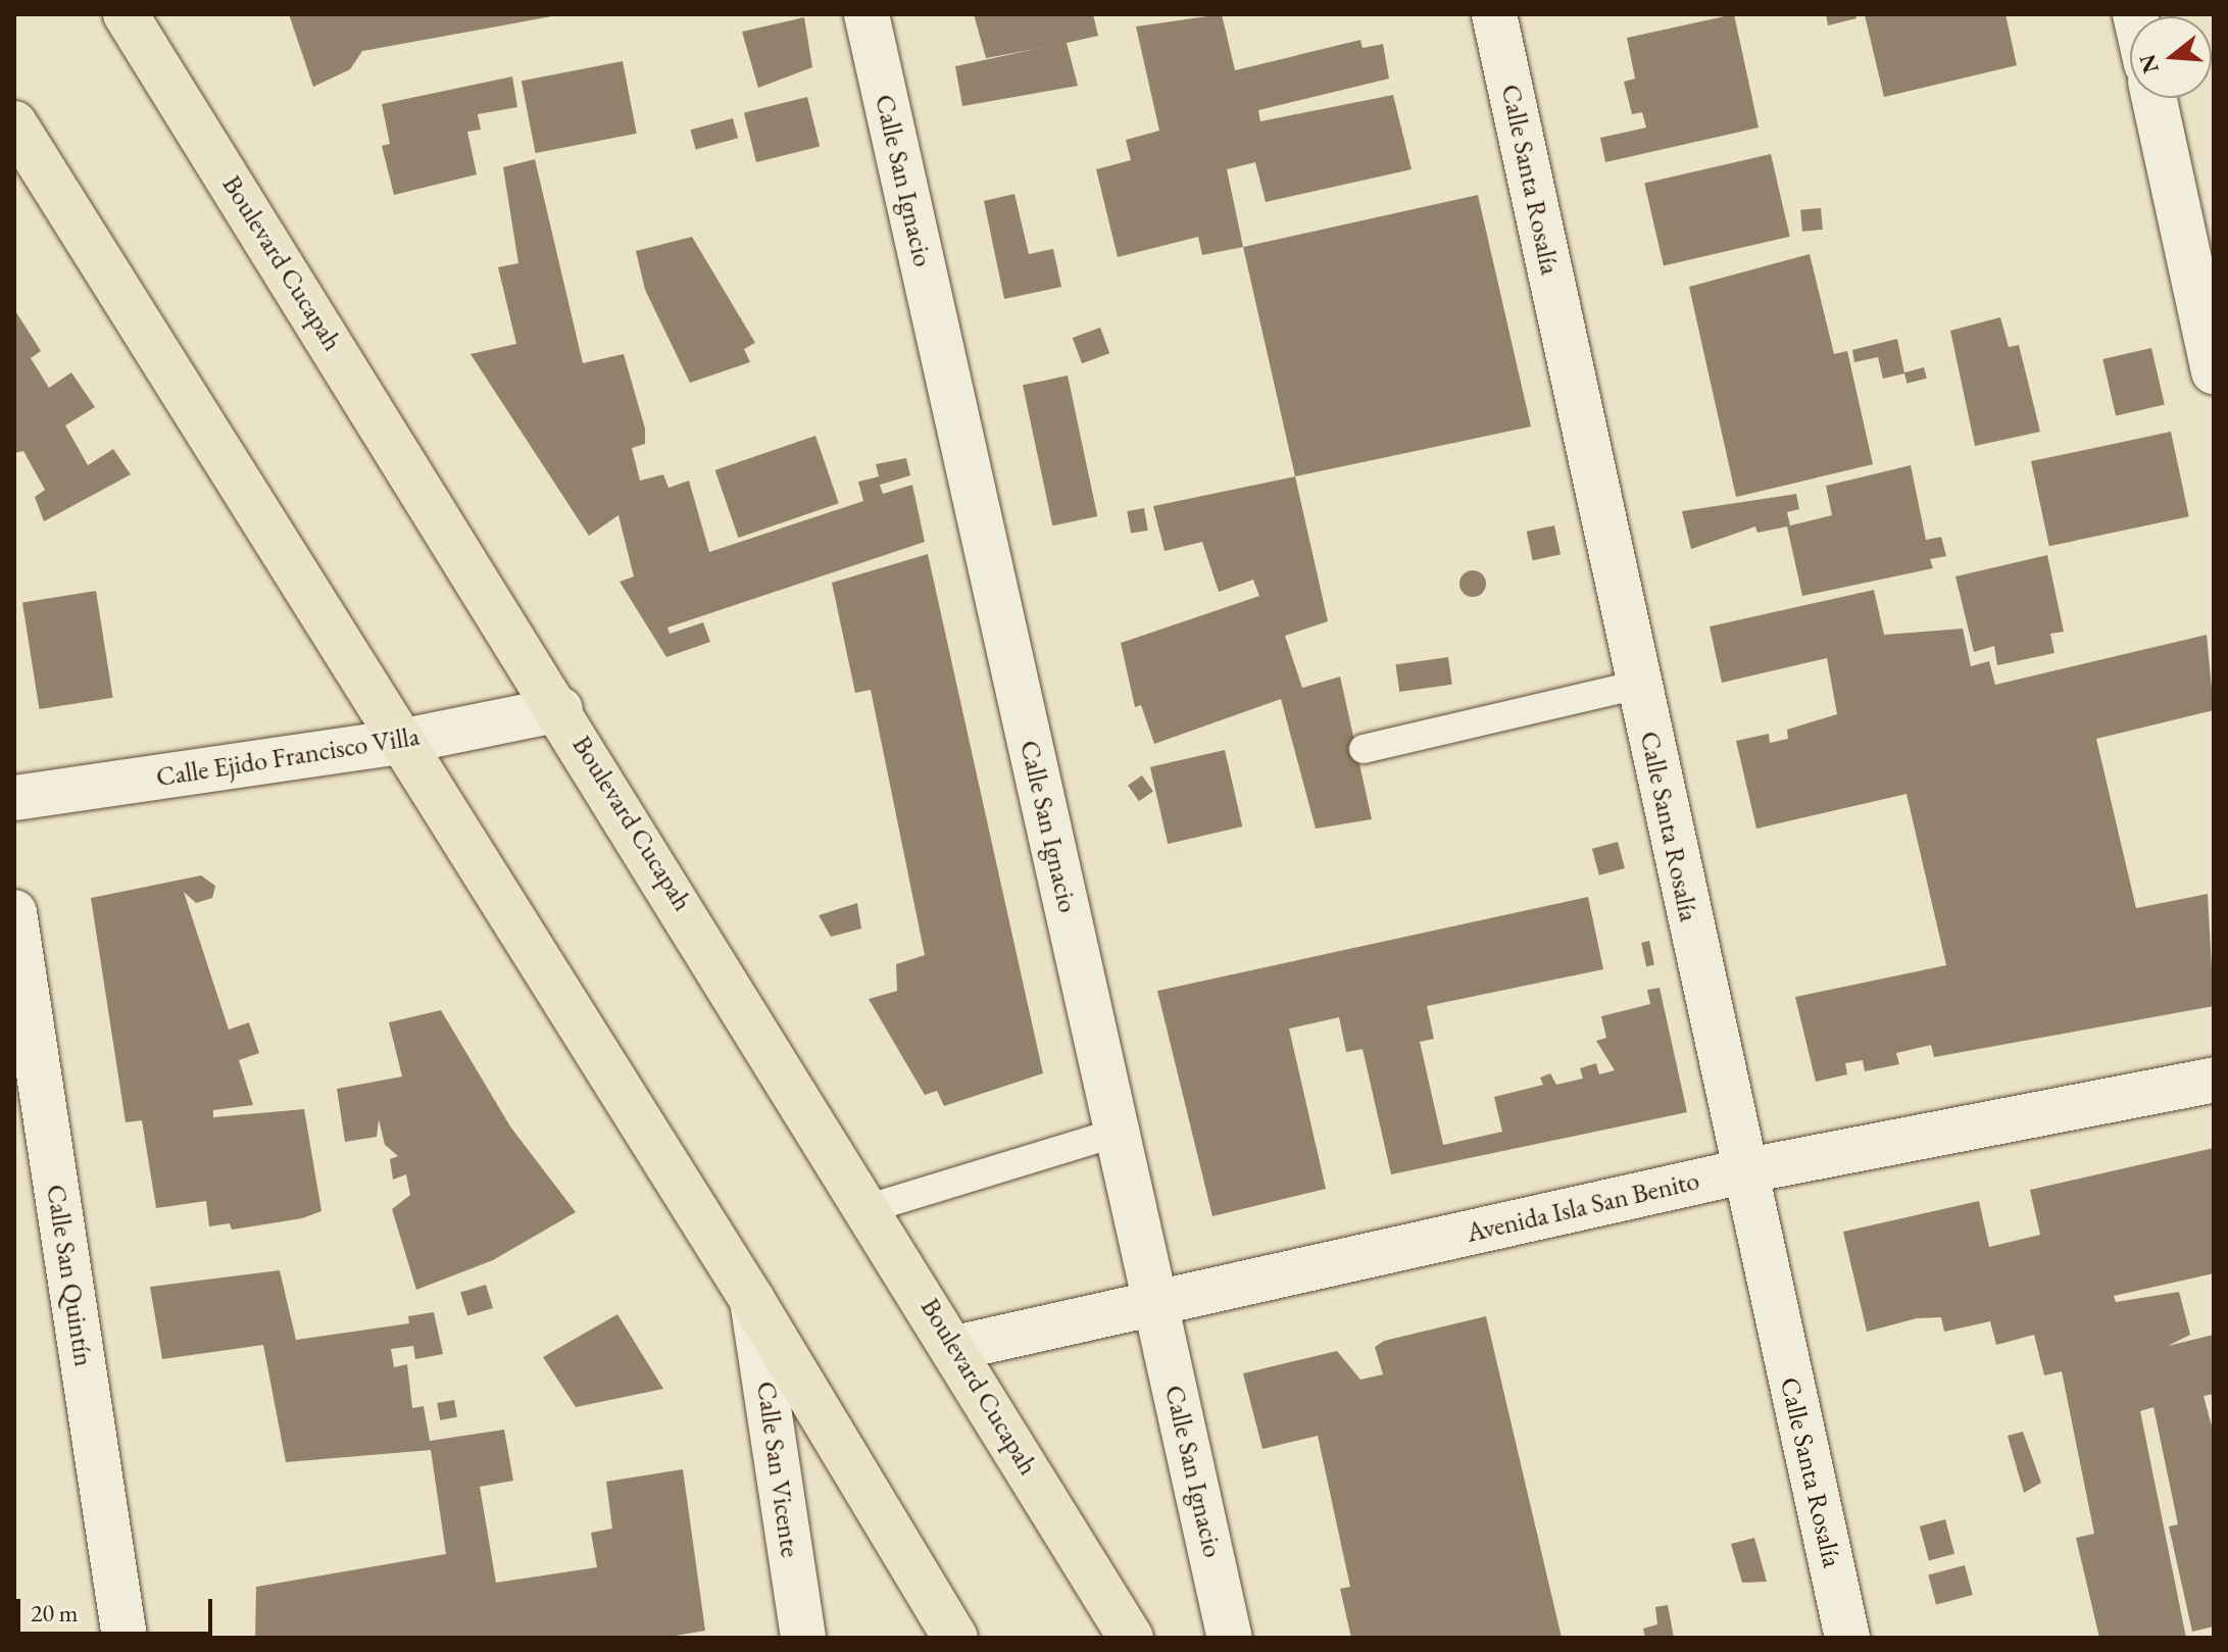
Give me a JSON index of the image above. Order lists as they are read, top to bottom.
{
  "streets": {
    "main road": ["Boulevard Cucapah"],
    "street": [
      "Calle Santa Rosalía",
      "Calle San Ignacio",
      "Calle Ejido Francisco Villa",
      "Avenida Isla San Benito",
      "Calle San Quintín",
      "Calle San Vicente"
    ]
  },
  "crossings": [
    ["Calle Santa Rosalía", "Avenida Isla San Benito"],
    ["Calle San Ignacio", "Avenida Isla San Benito"],
    ["Boulevard Cucapah", "Calle Ejido Francisco Villa"],
    ["Boulevard Cucapah", "Avenida Isla San Benito"]
  ],
  "scale_bar": "20 m",
  "north": "left"
}
